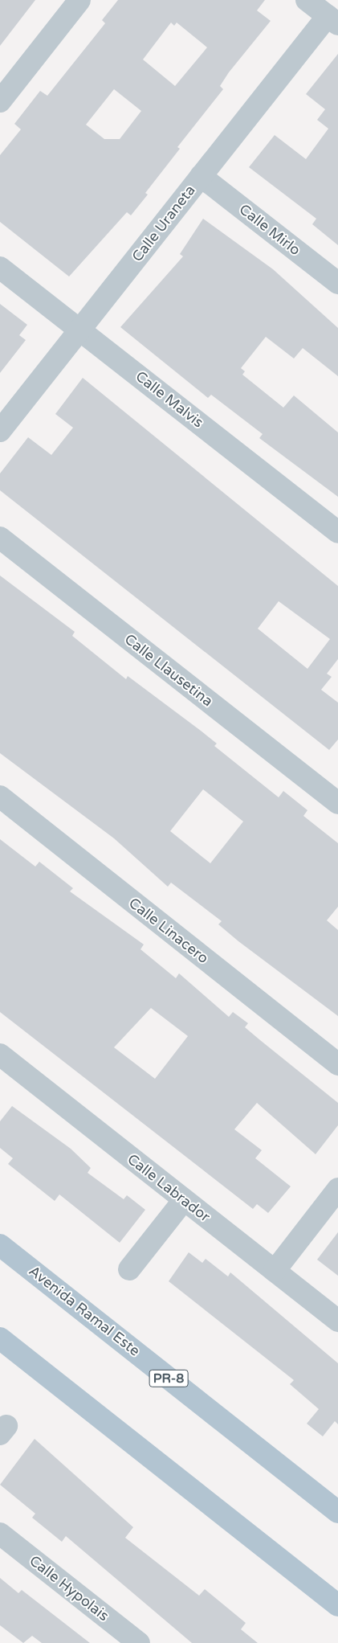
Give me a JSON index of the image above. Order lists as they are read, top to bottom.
{
  "streets": {
    "main road": ["Avenida Ramal Este", "PR-8"],
    "street": [
      "Calle Uraneta",
      "Calle Mirlo",
      "Calle Malvis",
      "Calle Llausetina",
      "Calle Linacero",
      "Calle Labrador",
      "Calle Hypolais"
    ]
  },
  "crossings": [
    ["Calle Uraneta", "Calle Mirlo"],
    ["Calle Uraneta", "Calle Malvis"]
  ]
}
